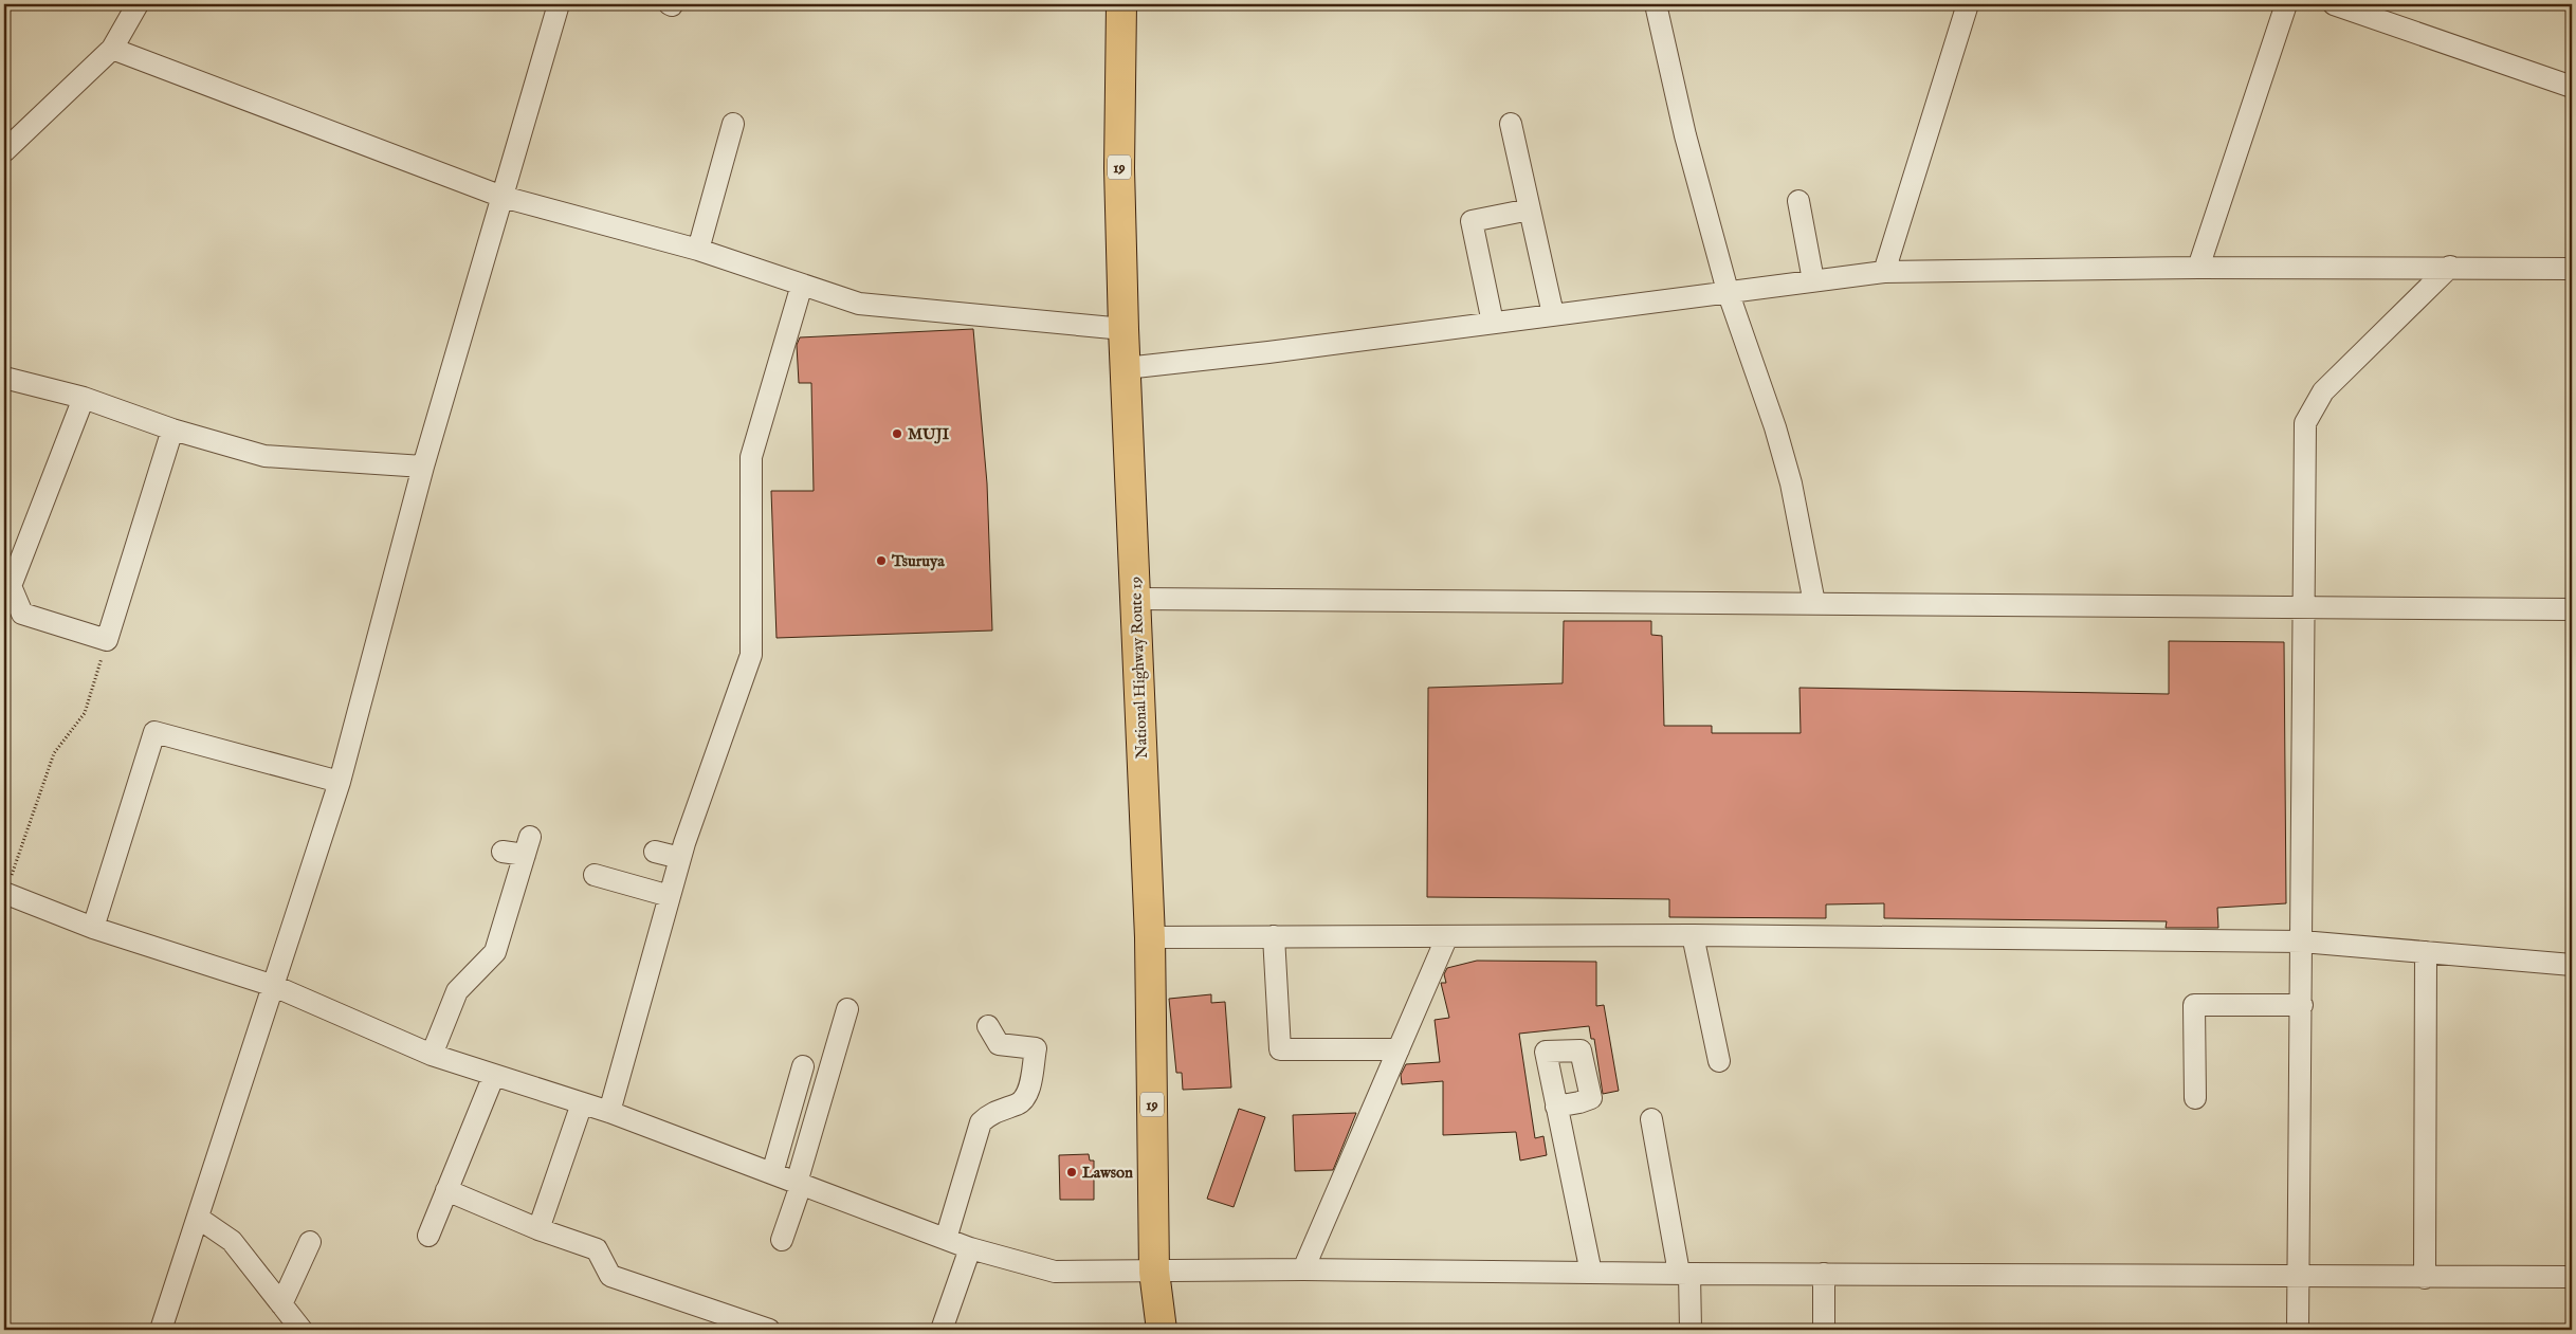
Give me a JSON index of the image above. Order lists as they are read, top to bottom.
{
  "streets": {
    "highway": ["19", "National Highway Route 19"]
  },
  "places": ["MUJI", "Tsuruya", "Lawson"]
}
